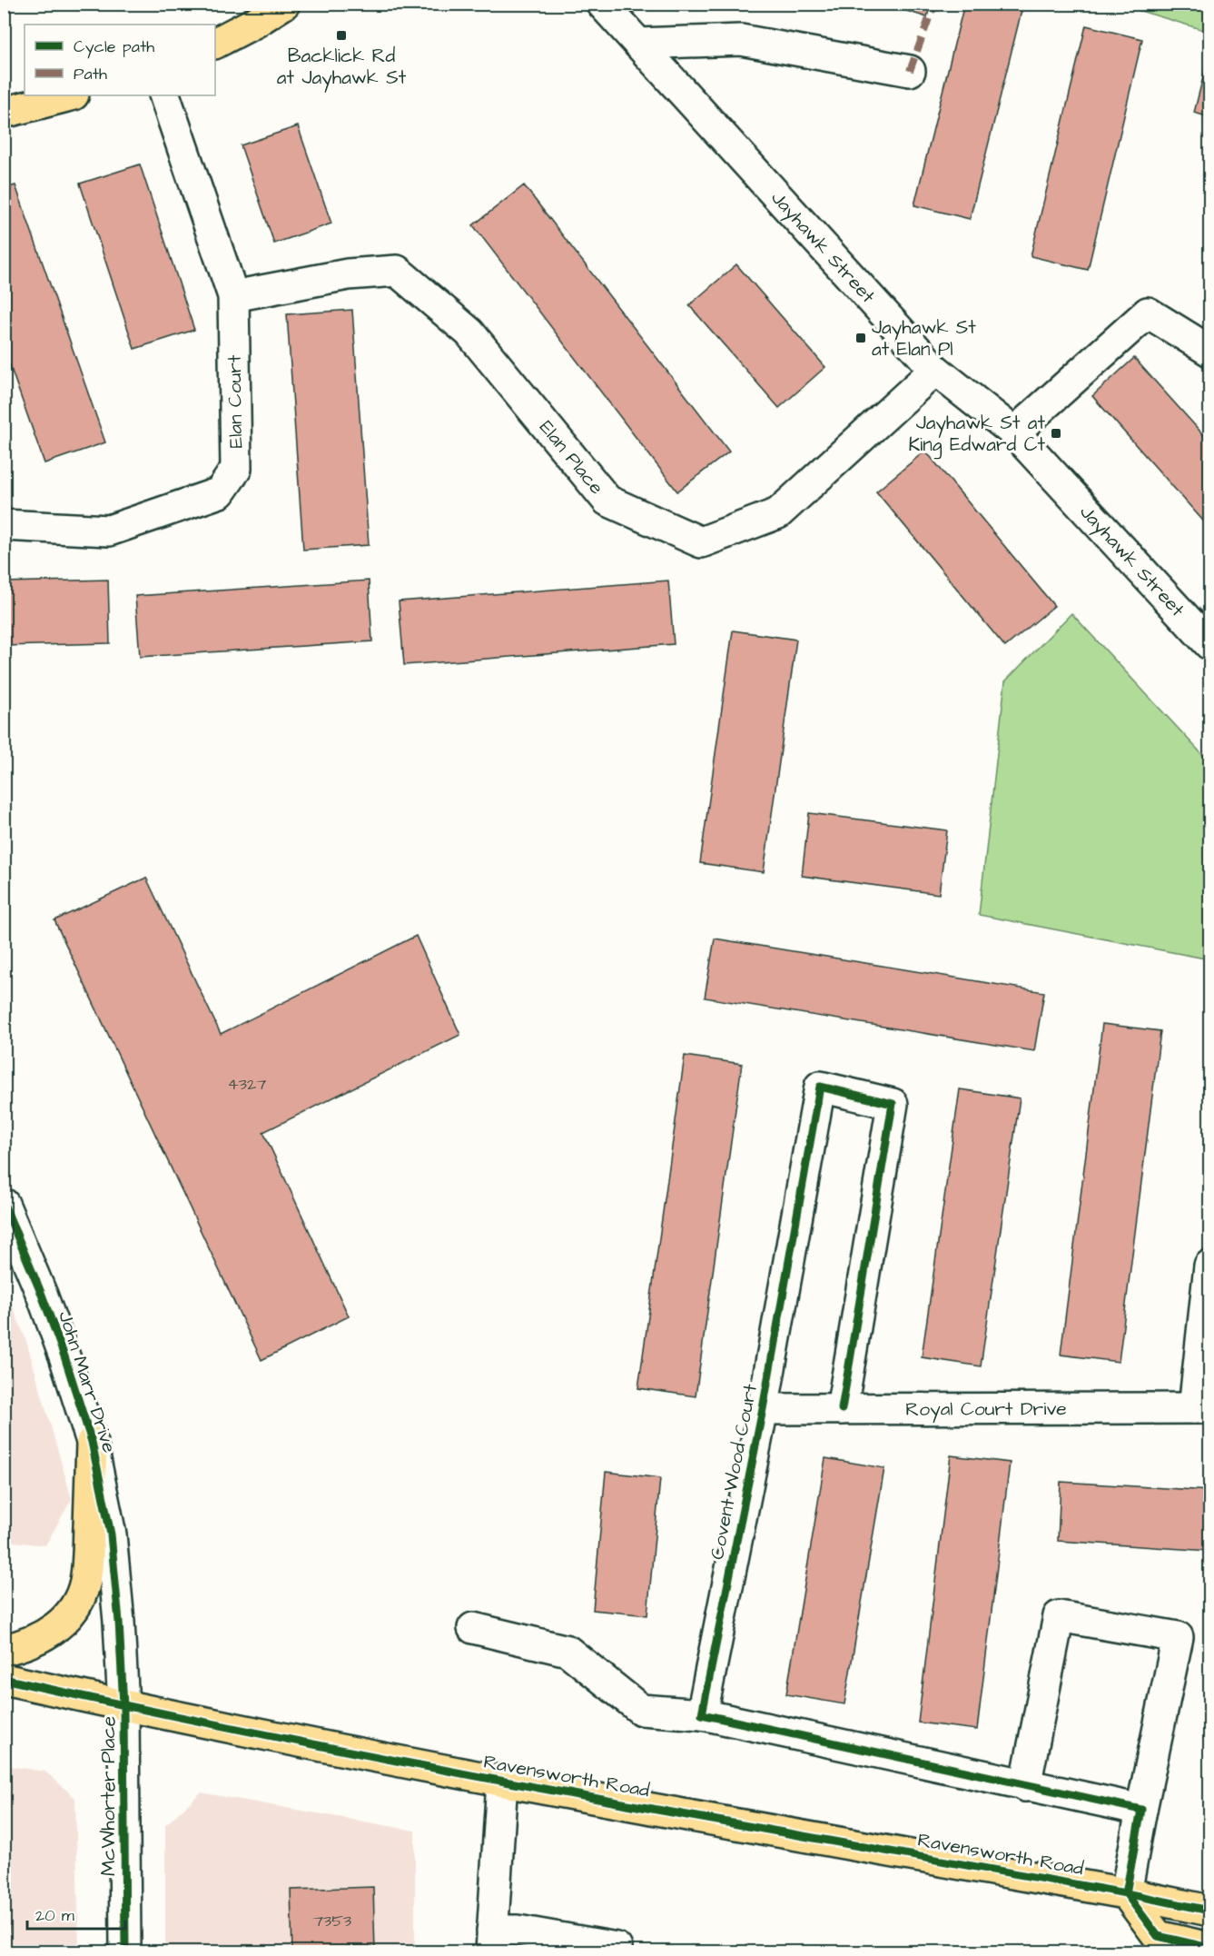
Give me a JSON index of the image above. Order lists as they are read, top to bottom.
{
  "streets": {
    "main road": ["Ravensworth Road"],
    "street": [
      "Jayhawk Street",
      "Elan Court",
      "Elan Place",
      "John Marr Drive",
      "Royal Court Drive",
      "Covent Wood Court",
      "McWhorter Place"
    ]
  },
  "crossings": [
    ["Jayhawk Street", "Elan Place"],
    ["Elan Court", "Elan Place"],
    ["John Marr Drive", "Ravensworth Road"],
    ["John Marr Drive", "McWhorter Place"],
    ["Royal Court Drive", "Covent Wood Court"],
    ["Ravensworth Road", "McWhorter Place"]
  ],
  "places": {
    "transit": ["Backlick Rd at Jayhawk St", "Jayhawk St at Elan Pl", "Jayhawk St at King Edward Ct"]
  },
  "house_numbers": ["4327", "7353"],
  "legend": ["Cycle path", "Path"],
  "scale_bar": "20 m"
}
